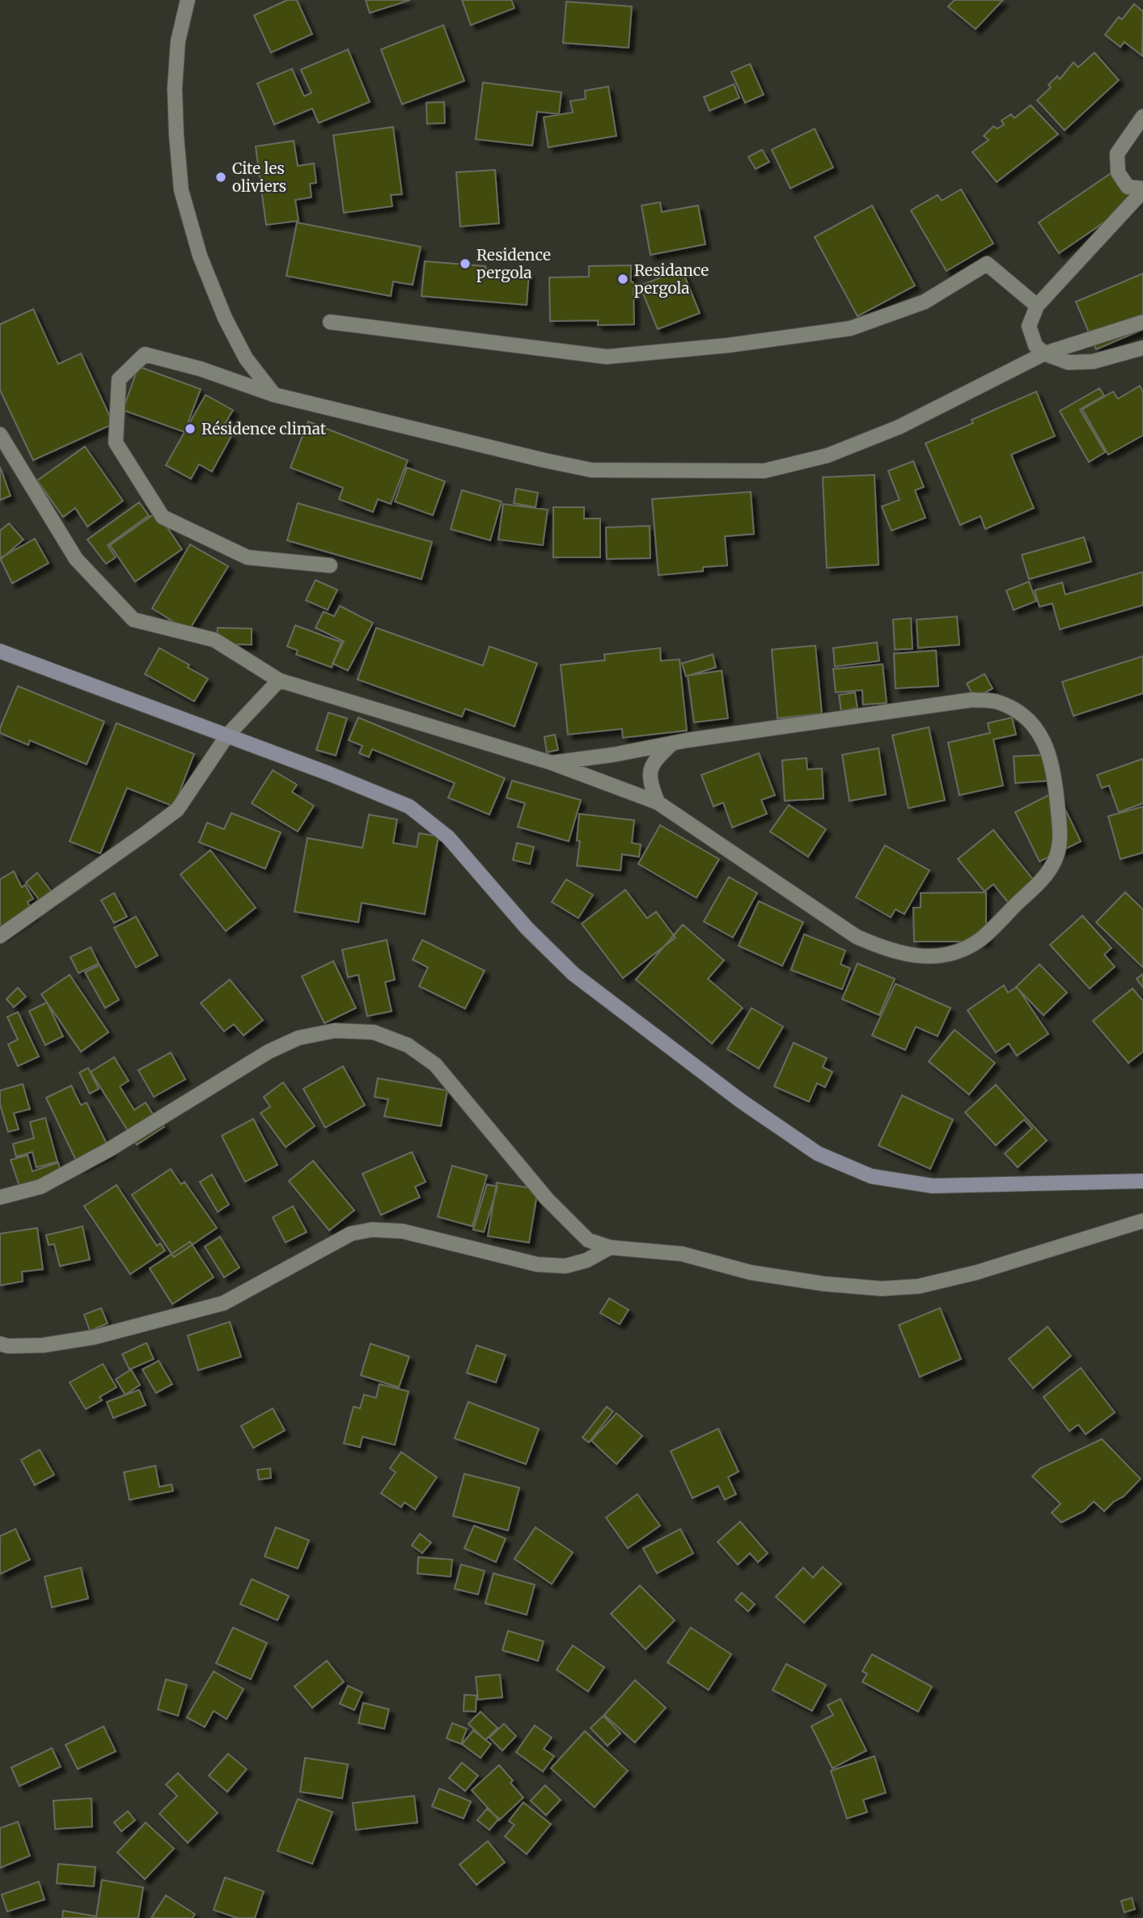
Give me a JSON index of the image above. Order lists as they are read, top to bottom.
{
  "places": [
    "Cite les oliviers",
    "Residence pergola",
    "Residance pergola",
    "Résidence climat"
  ]
}
